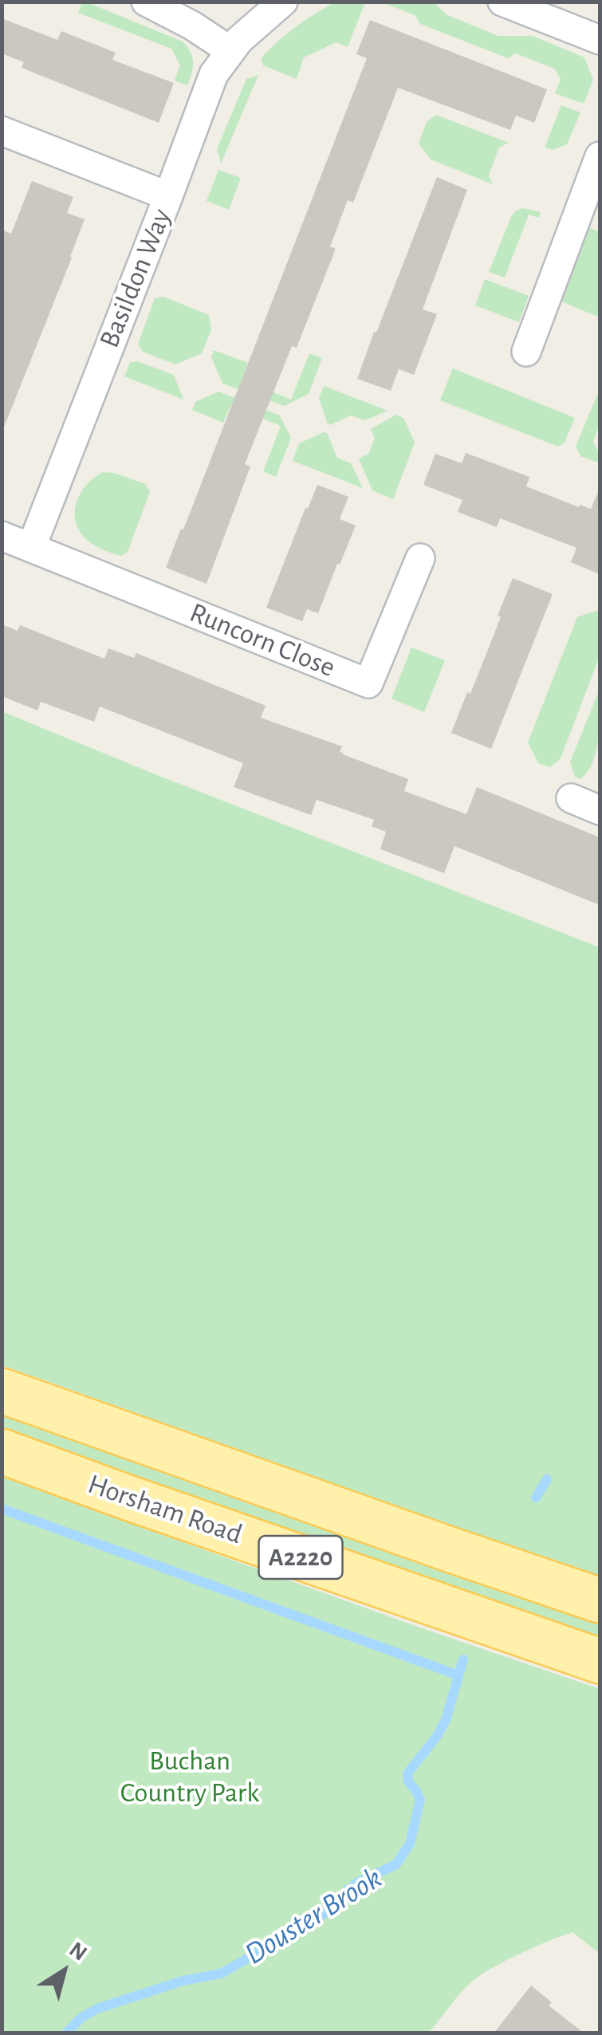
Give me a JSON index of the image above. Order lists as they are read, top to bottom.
{
  "streets": {
    "main road": ["Horsham Road", "A2220"],
    "street": ["Basildon Way", "Runcorn Close"]
  },
  "crossings": [
    ["Basildon Way", "Runcorn Close"]
  ],
  "water": ["Douster Brook"],
  "parks": ["Buchan Country Park"],
  "north": "top right"
}
